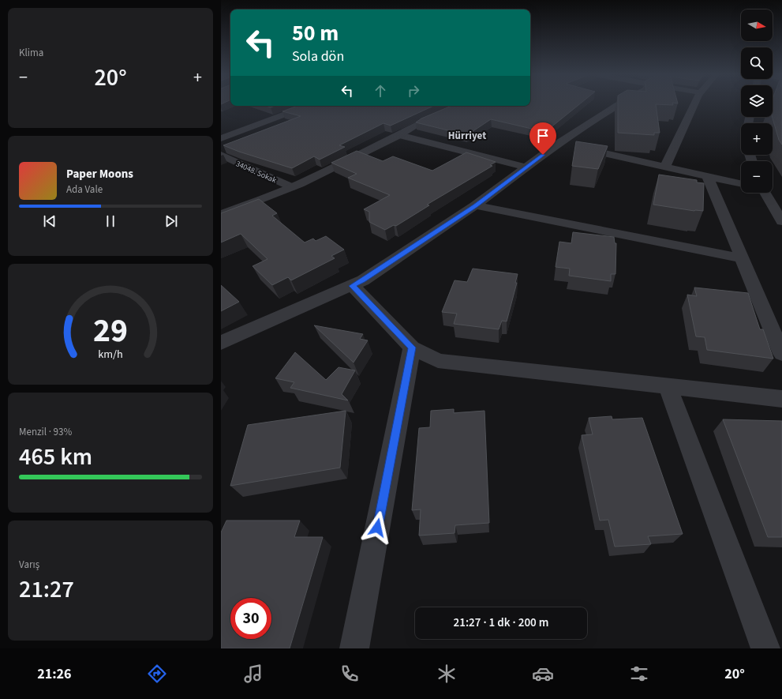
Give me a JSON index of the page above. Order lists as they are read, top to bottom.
{
  "streets": {
    "street": ["34048. Sokak"]
  },
  "districts": ["Hürriyet"],
  "north": "right",
  "page": {
    "tile": [
      "Klima",
      ["Menzil · 93%", "465 km"],
      ["Varış", "21:27"]
    ],
    "map_buttons": ["+", "−"],
    "turn": ["50 m", "Sola dön"],
    "heat": ["−", "20°", "+"],
    "song": ["Paper Moons", "Ada Vale"],
    "limit": "30",
    "trip": "21:27 · 1 dk · 200 m",
    "tabs": ["21:26", "20°"],
    "gauge": ["29", "km/h"]
  }
}
